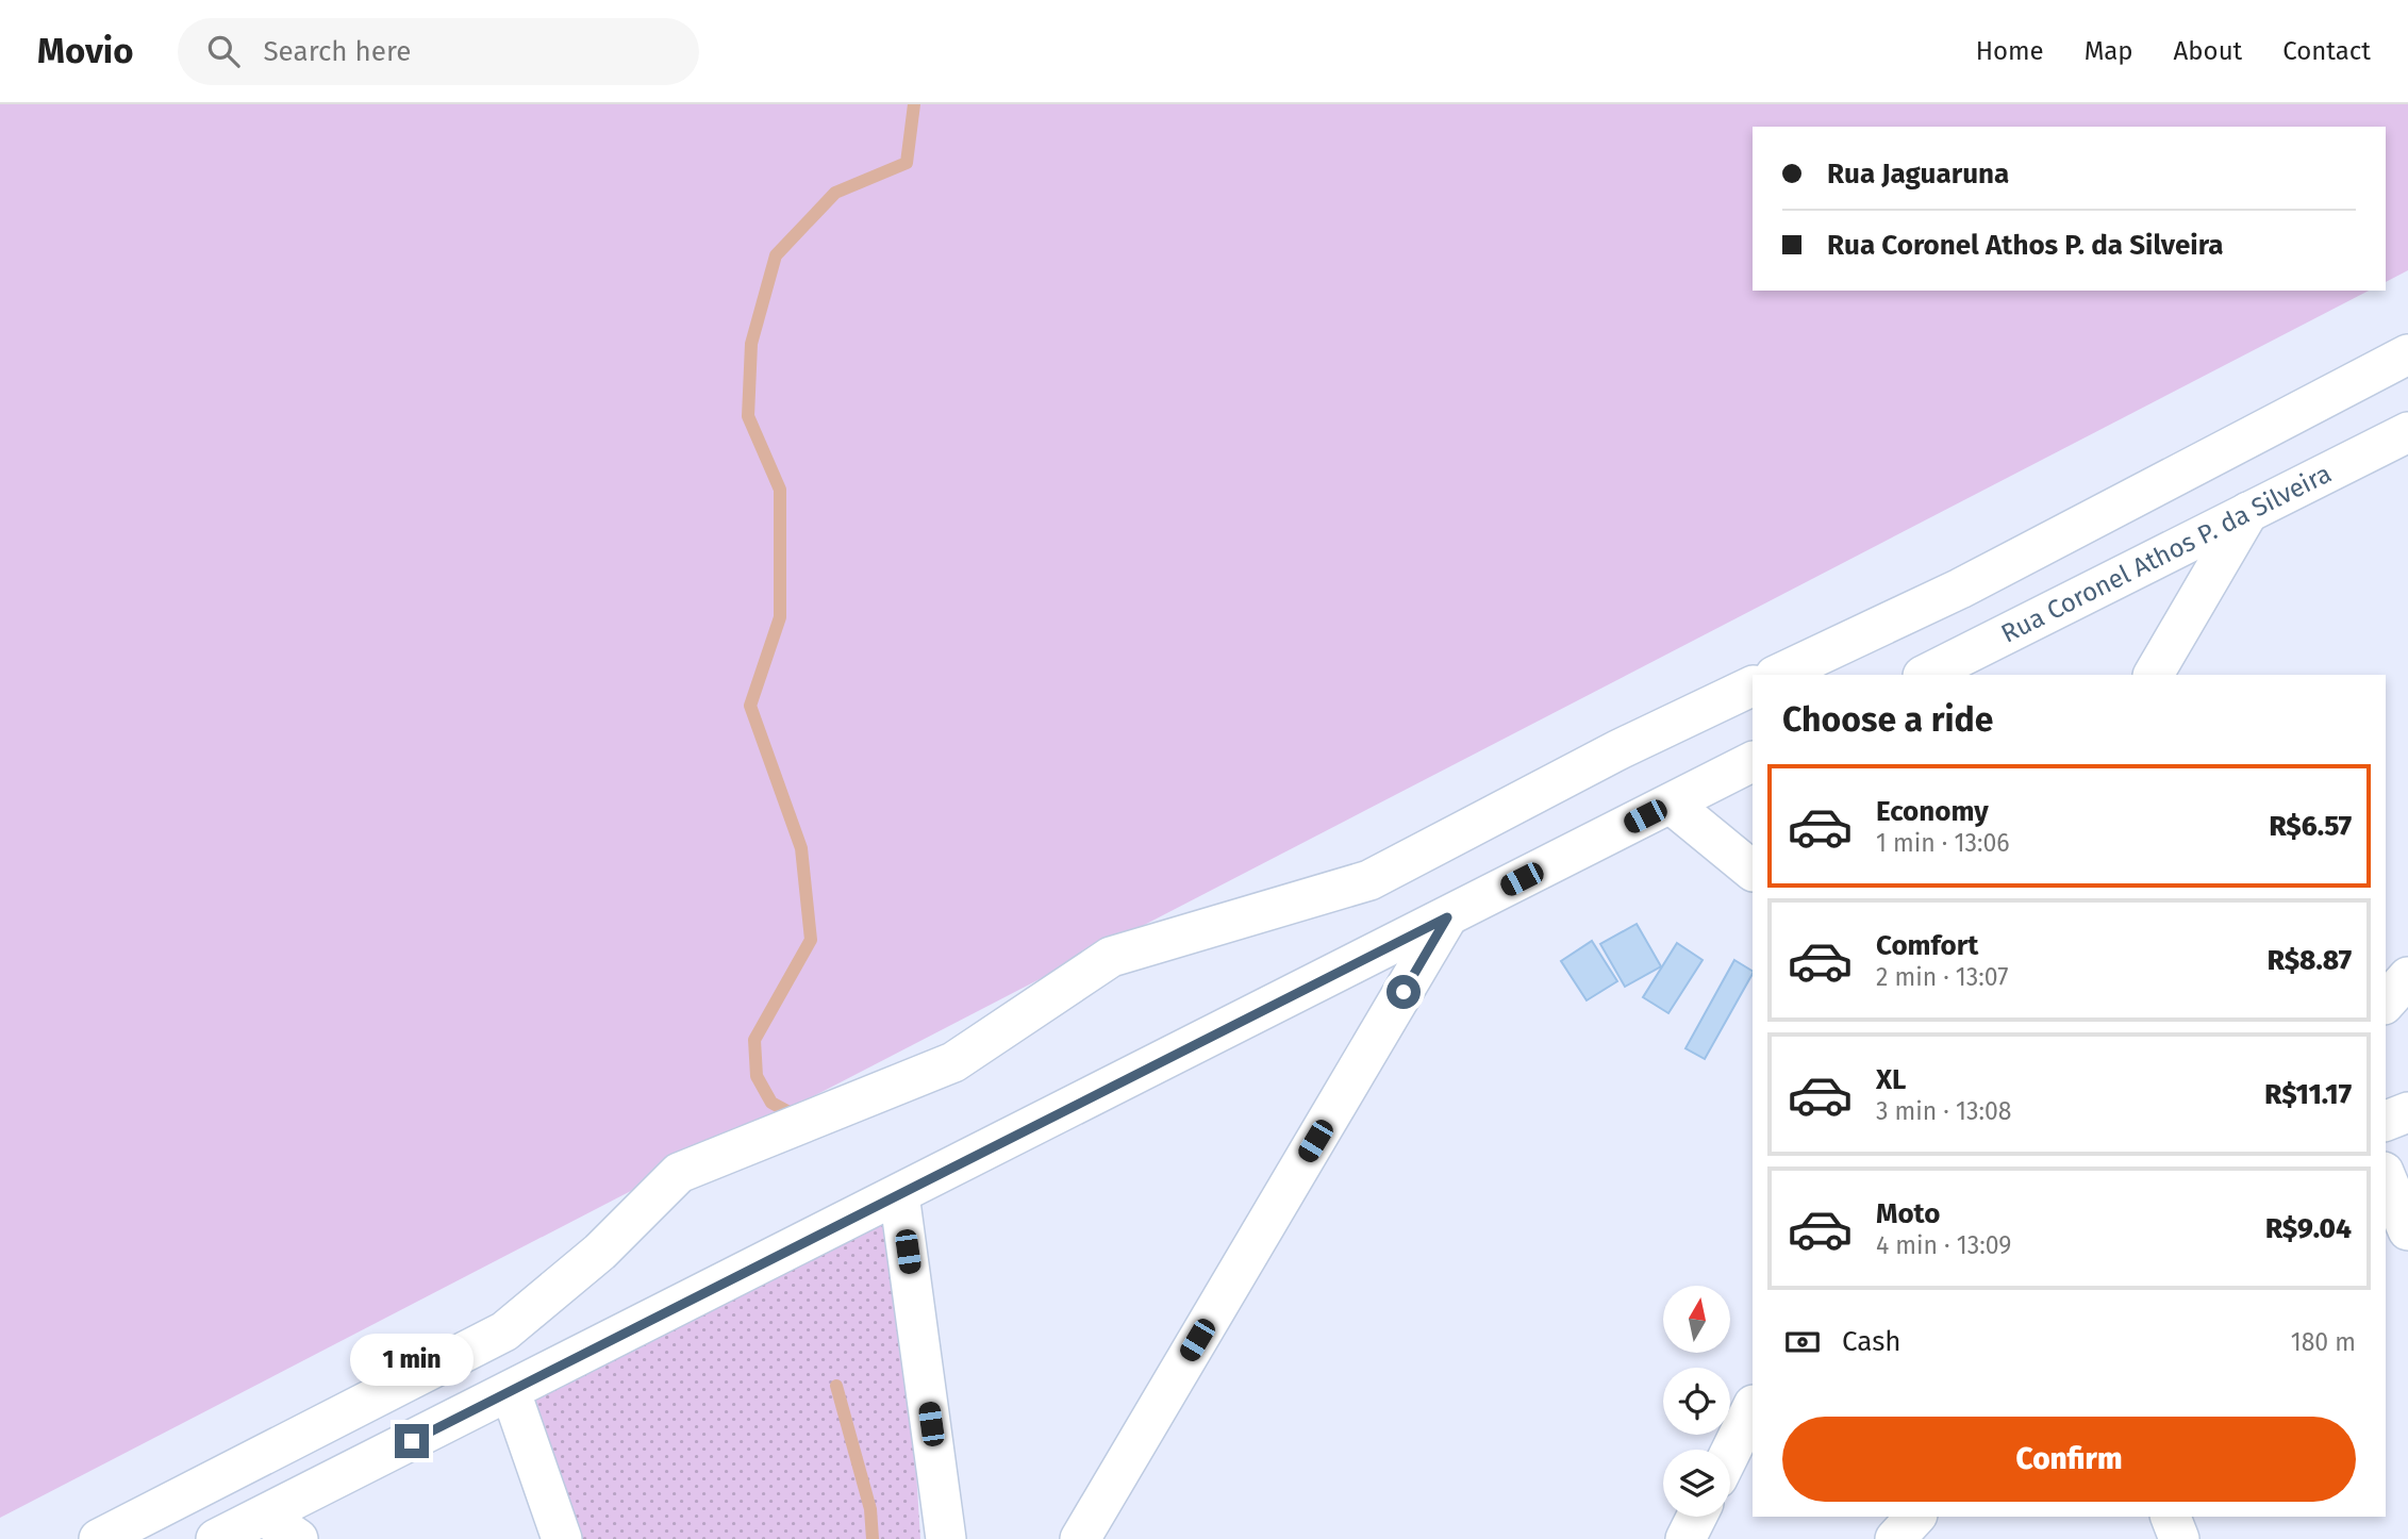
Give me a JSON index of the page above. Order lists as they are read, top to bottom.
{
  "streets": {
    "street": ["Rua Coronel Athos P. da Silveira"]
  },
  "north": "top",
  "page": {
    "header": "Movio",
    "search": "Search here",
    "nav": [
      "Home",
      "Map",
      "About",
      "Contact"
    ],
    "banner": ["Rua Jaguaruna", "Rua Coronel Athos P. da Silveira"],
    "heading": "Choose a ride",
    "list": [
      {
        "name": "Economy",
        "note": "1 min · 13:06",
        "value": "R$6.57"
      },
      {
        "name": "Comfort",
        "note": "2 min · 13:07",
        "value": "R$8.87"
      },
      {
        "name": "XL",
        "note": "3 min · 13:08",
        "value": "R$11.17"
      },
      {
        "name": "Moto",
        "note": "4 min · 13:09",
        "value": "R$9.04"
      }
    ],
    "pay": ["Cash", "180 m"],
    "bubble": "1 min",
    "buttons": "Confirm"
  }
}
